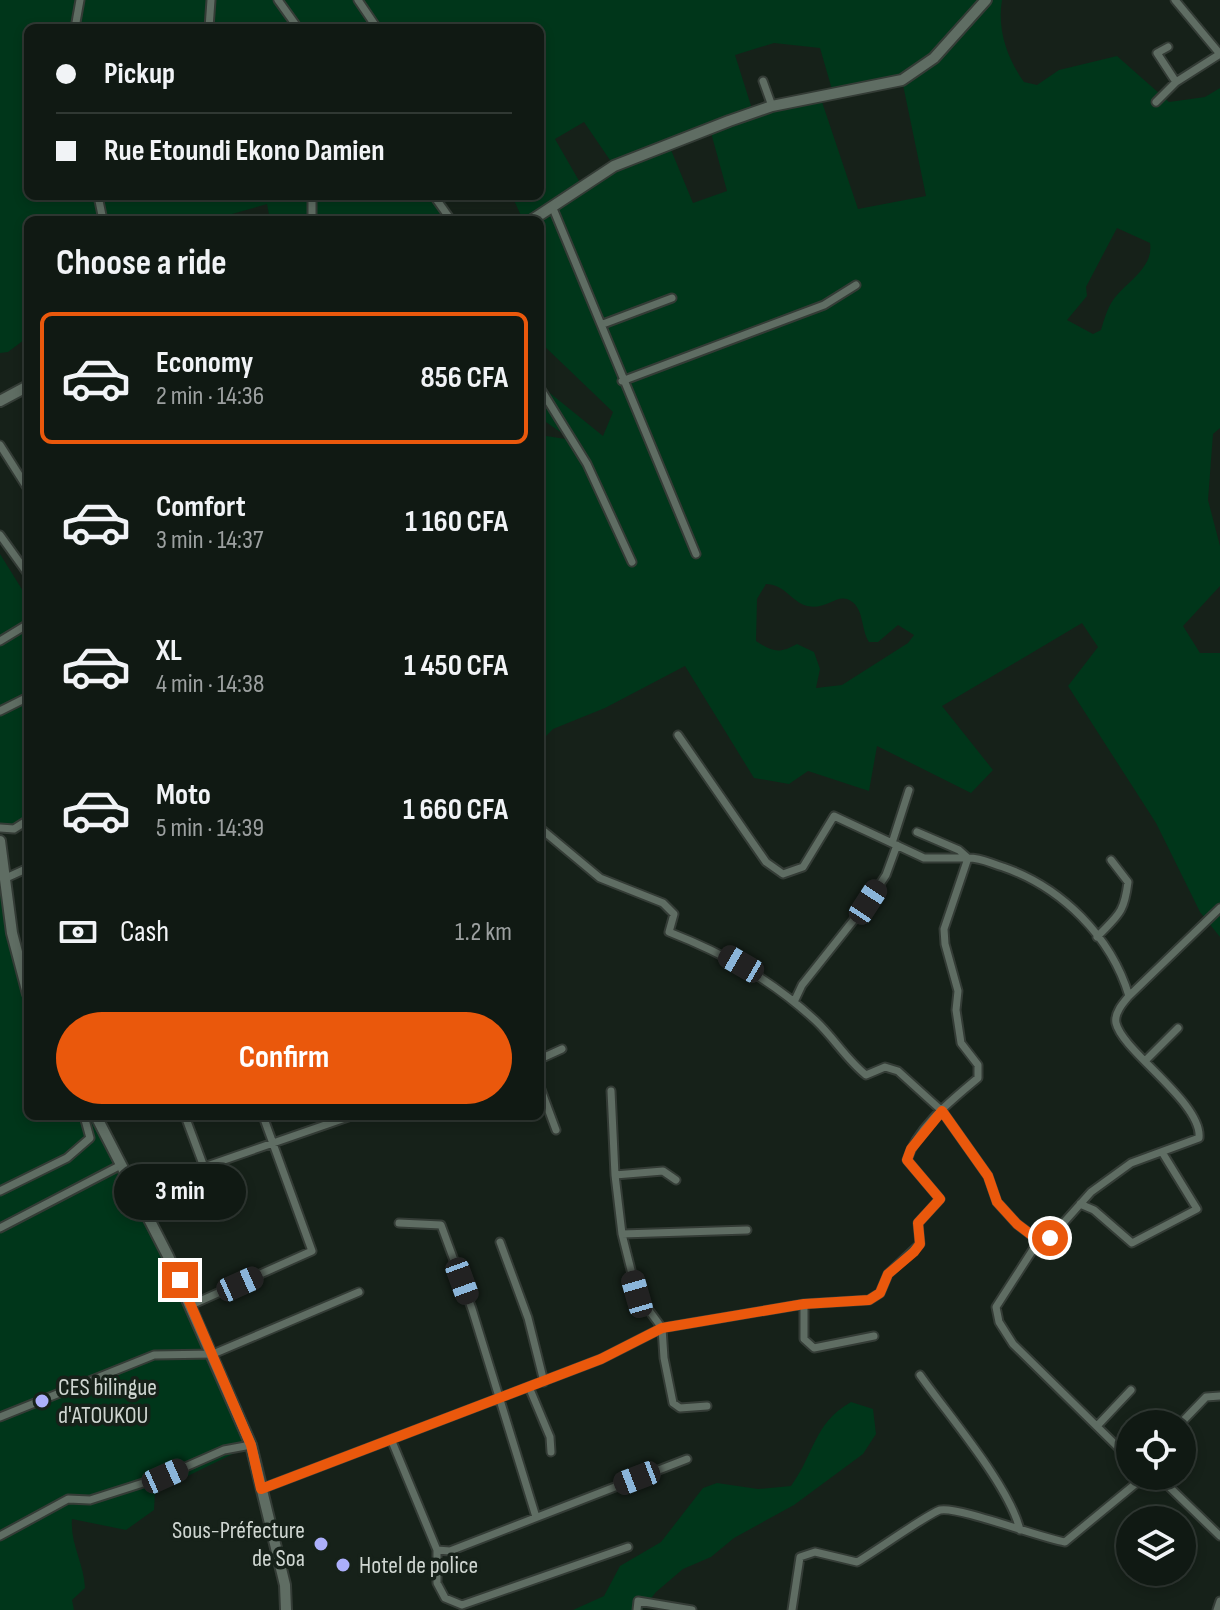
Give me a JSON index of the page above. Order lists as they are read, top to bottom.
{
  "places": ["CES bilingue d'ATOUKOU", "Sous-Préfecture de Soa", "Hotel de police"],
  "page": {
    "banner": ["Pickup", "Rue Etoundi Ekono Damien"],
    "heading": "Choose a ride",
    "list": [
      {
        "name": "Economy",
        "note": "2 min · 14:36",
        "value": "856 CFA"
      },
      {
        "name": "Comfort",
        "note": "3 min · 14:37",
        "value": "1 160 CFA"
      },
      {
        "name": "XL",
        "note": "4 min · 14:38",
        "value": "1 450 CFA"
      },
      {
        "name": "Moto",
        "note": "5 min · 14:39",
        "value": "1 660 CFA"
      }
    ],
    "pay": ["Cash", "1.2 km"],
    "buttons": "Confirm",
    "bubble": "3 min"
  }
}
